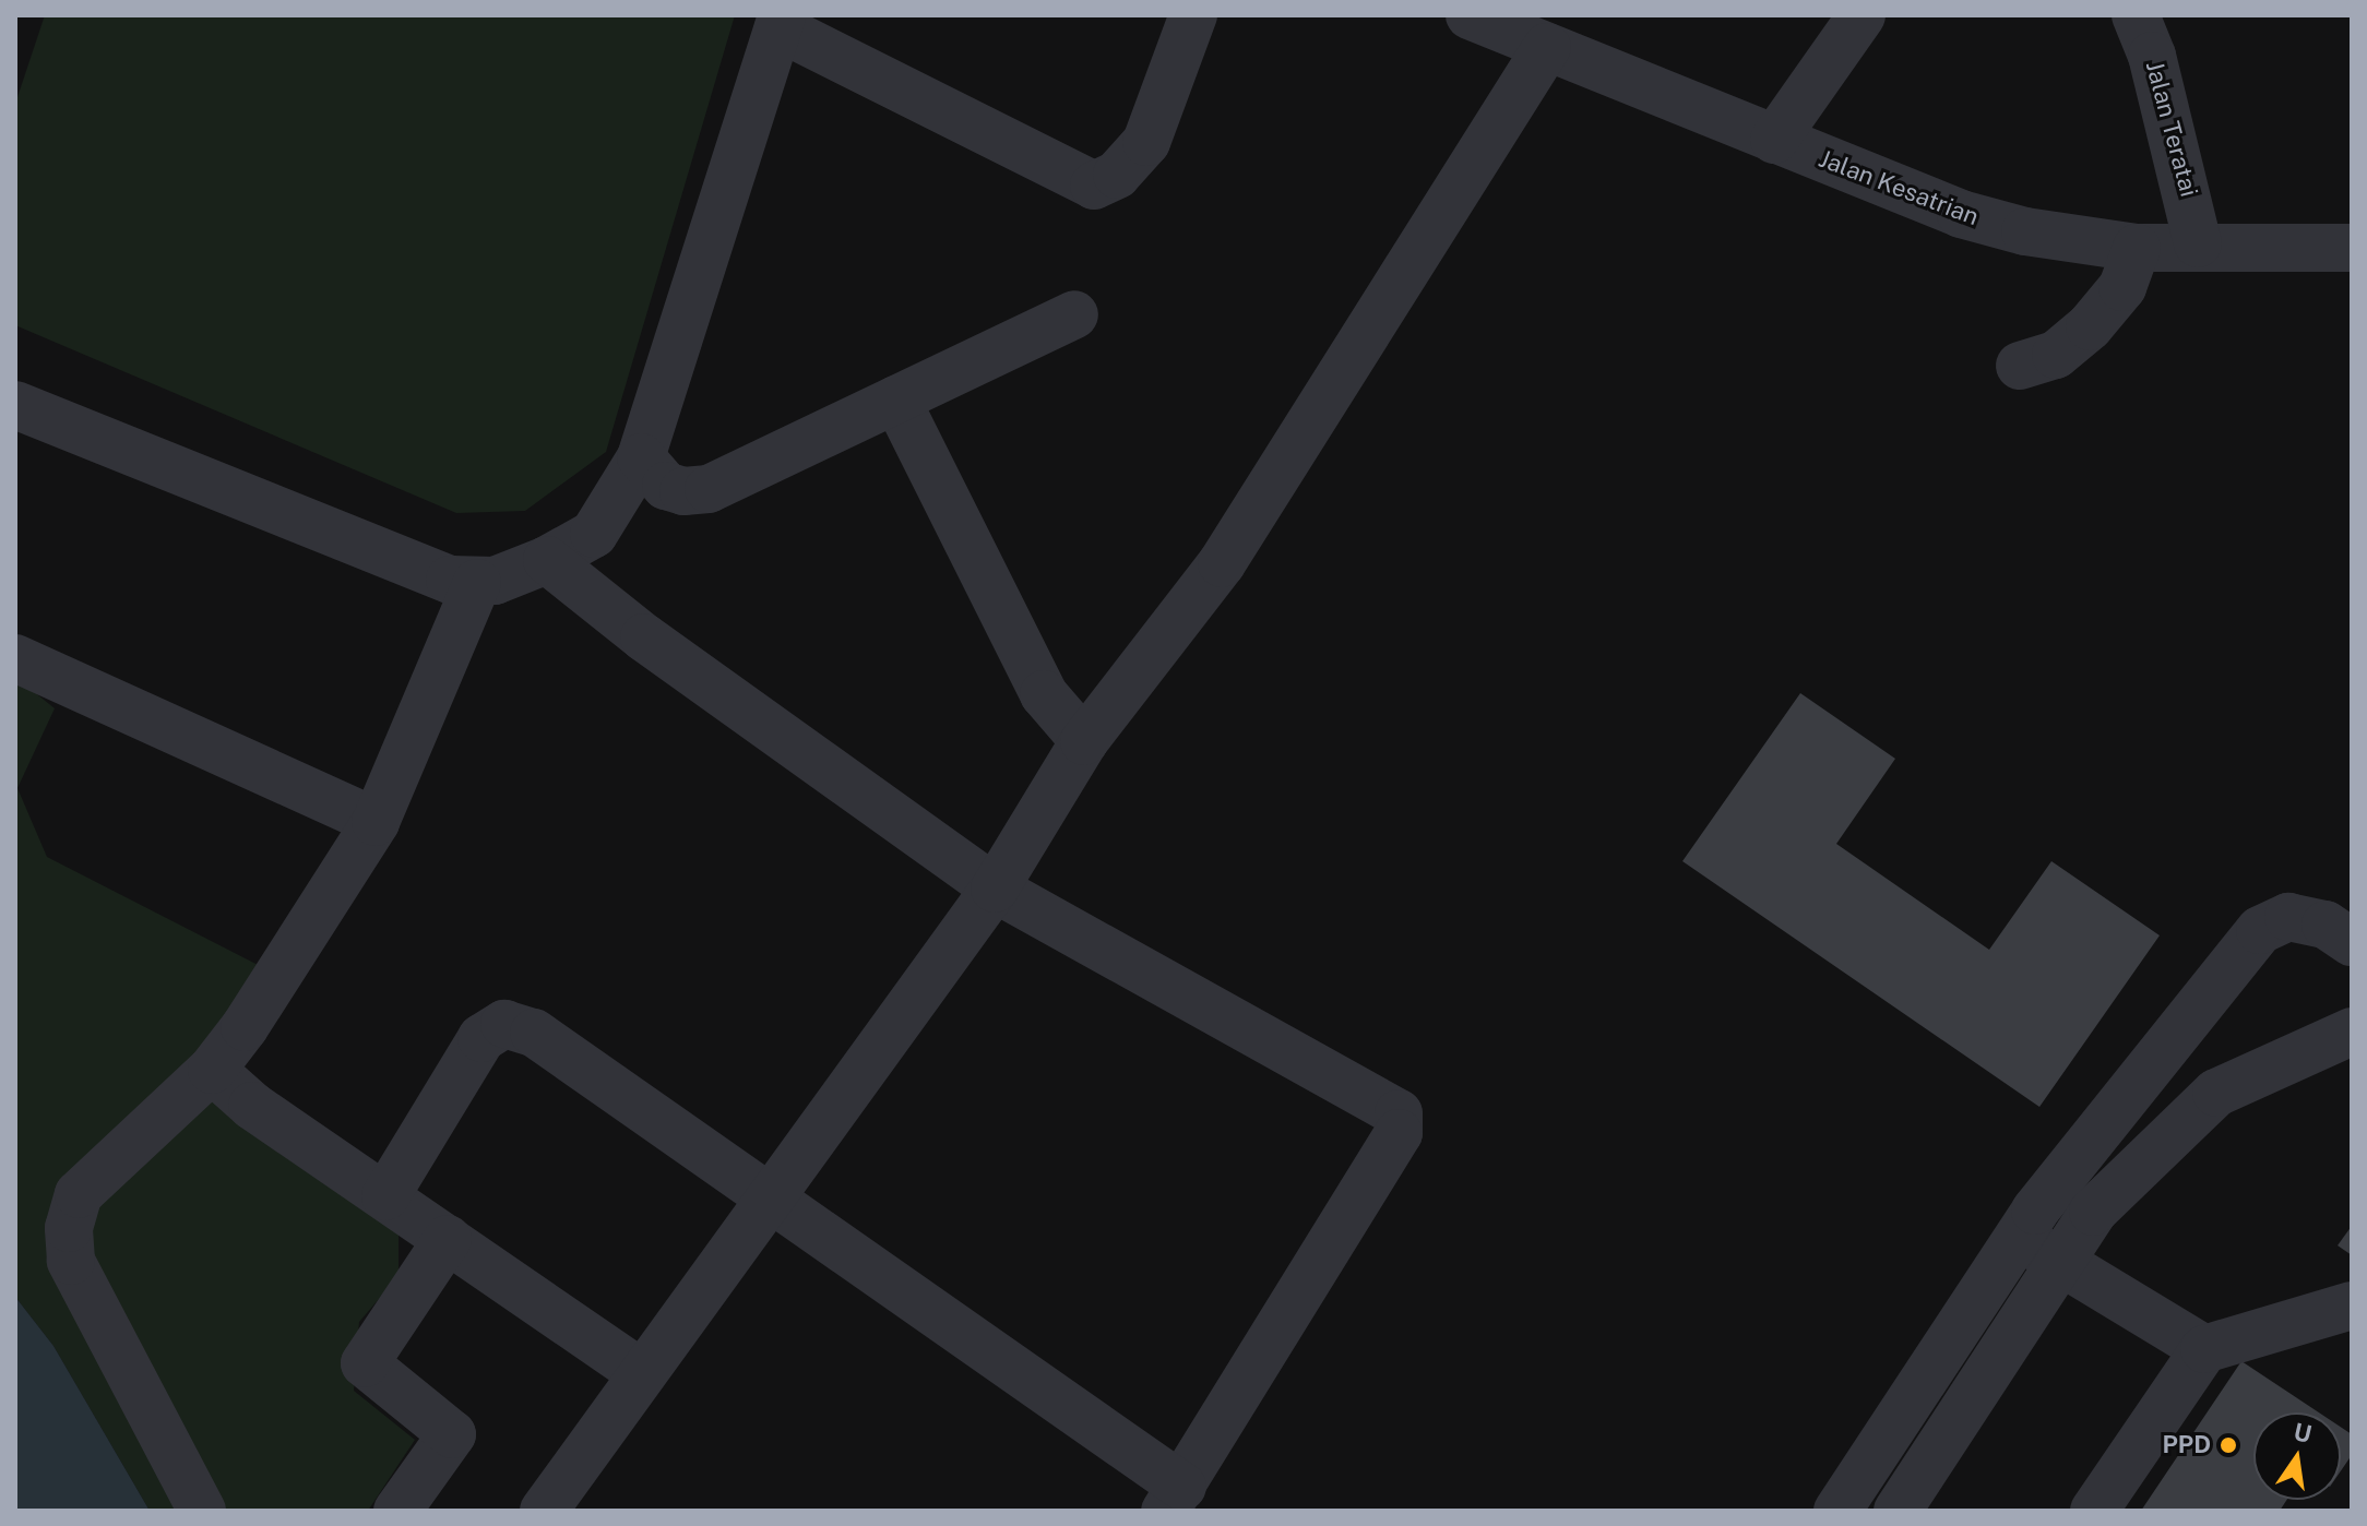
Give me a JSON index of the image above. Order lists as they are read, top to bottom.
{
  "streets": {
    "street": ["Jalan Teratai", "Jalan Kesatrian"]
  },
  "crossings": [
    ["Jalan Teratai", "Jalan Kesatrian"]
  ],
  "places": ["PPD"],
  "north": "top"
}
